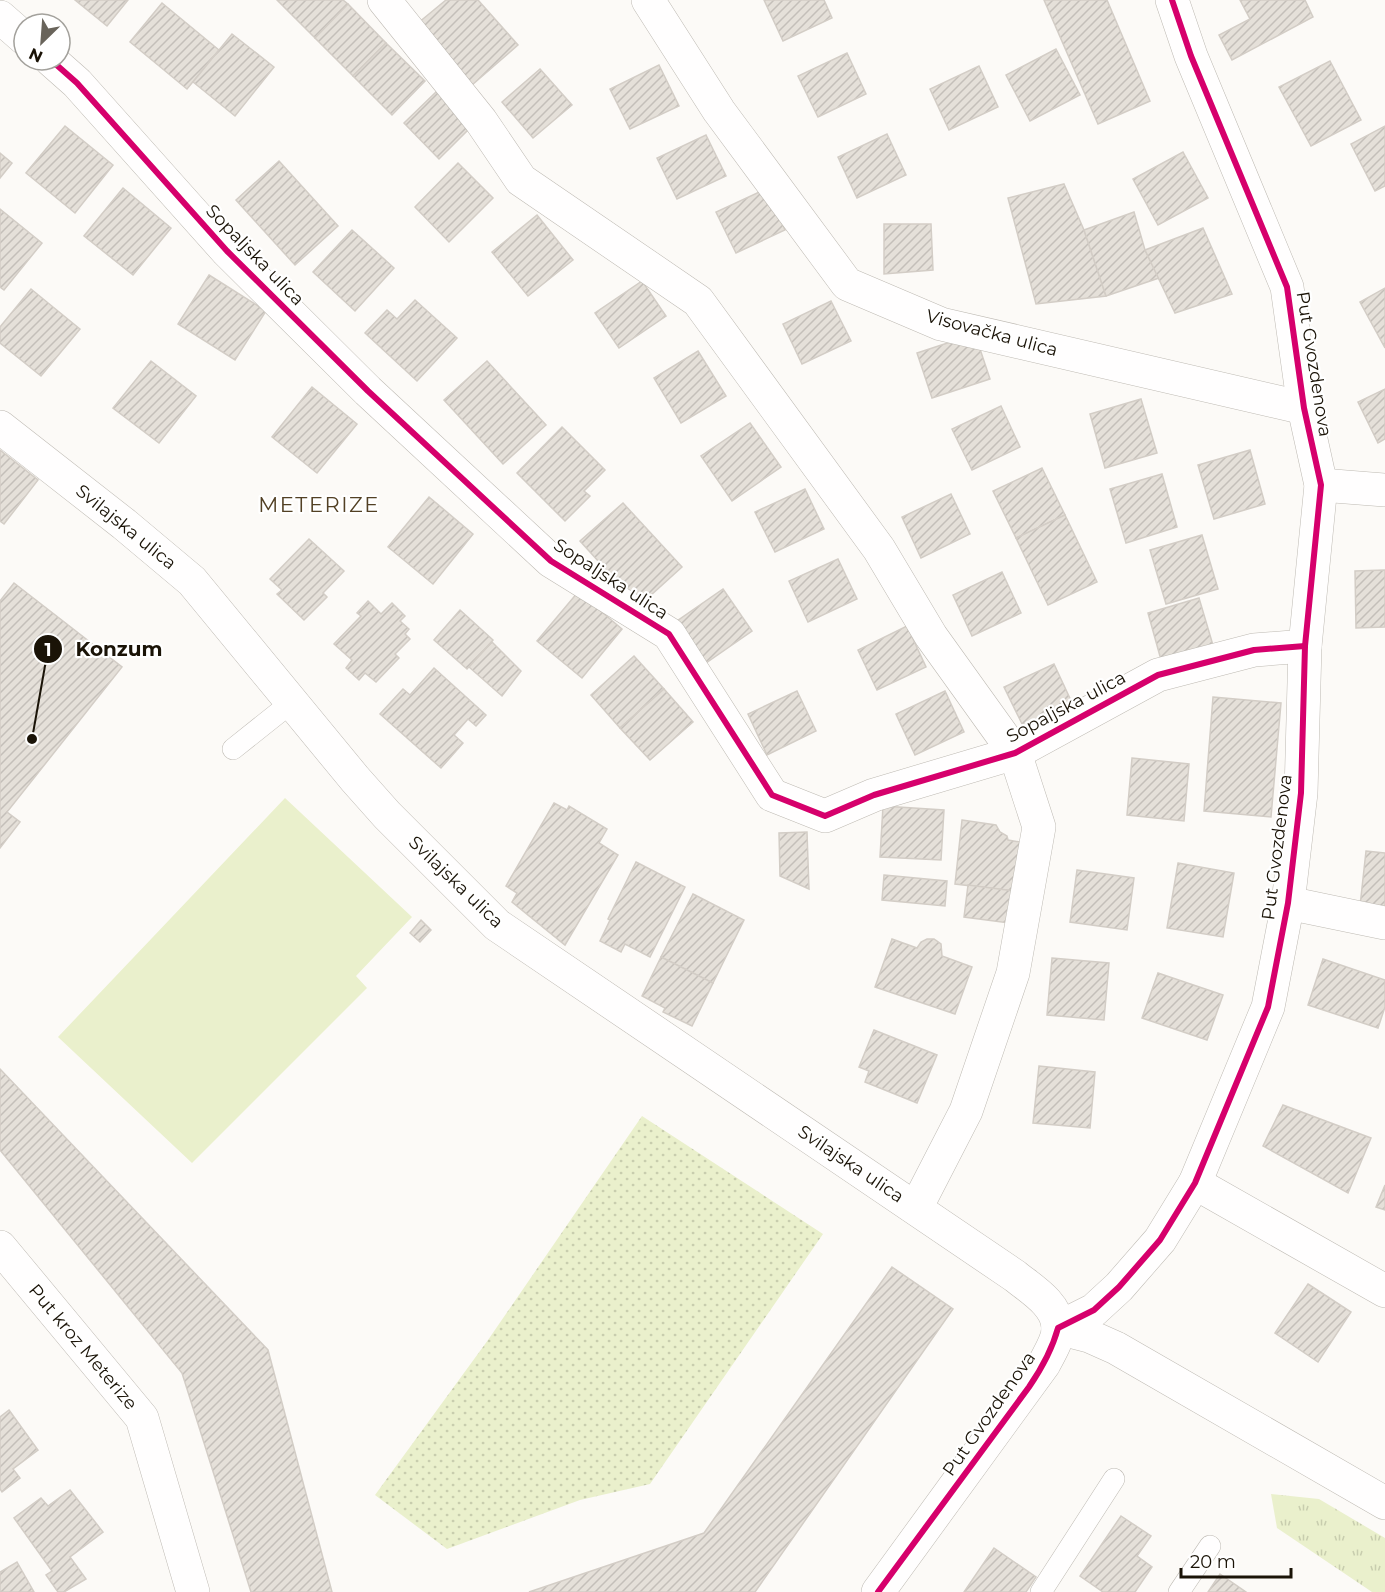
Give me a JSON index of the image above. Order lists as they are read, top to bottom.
{
  "streets": {
    "street": [
      "Sopaljska ulica",
      "Visovačka ulica",
      "Put Gvozdenova",
      "Svilajska ulica",
      "Put kroz Meterize"
    ]
  },
  "crossings": [
    ["Sopaljska ulica", "Put Gvozdenova"],
    ["Visovačka ulica", "Put Gvozdenova"],
    ["Put Gvozdenova", "Svilajska ulica"]
  ],
  "districts": ["METERIZE"],
  "places": ["Konzum"],
  "scale_bar": "20 m",
  "north": "bottom left"
}
